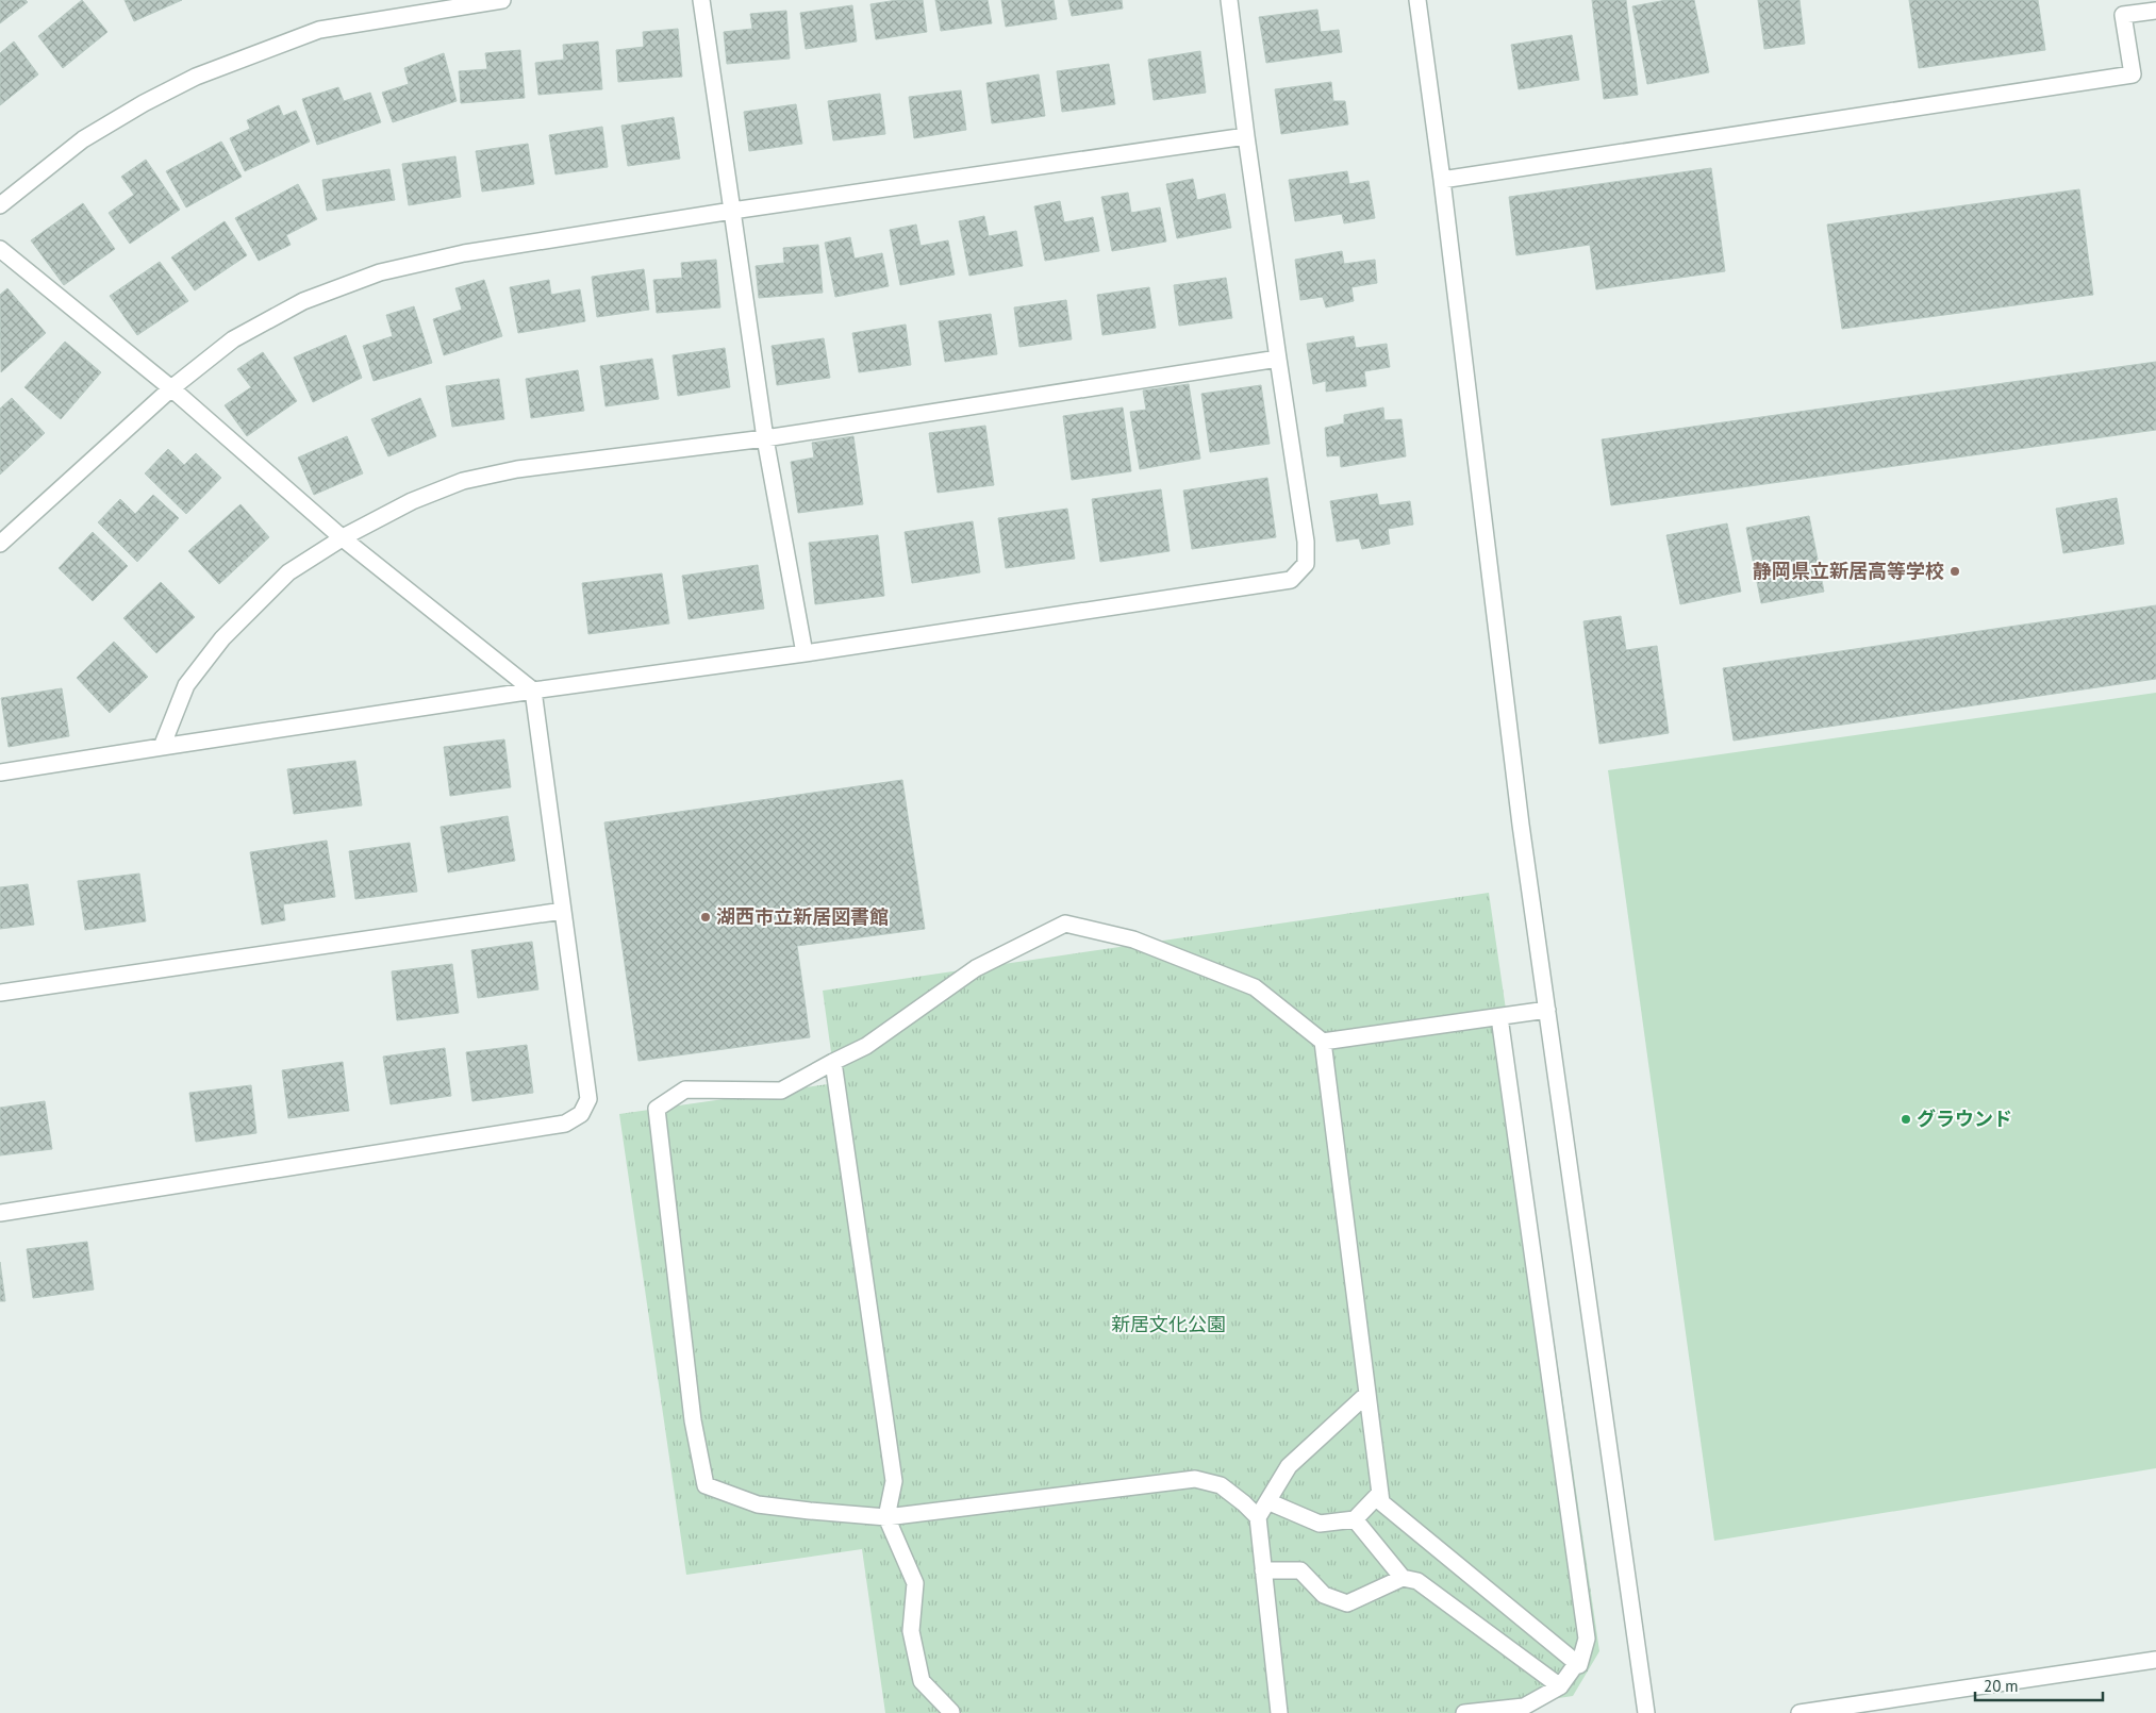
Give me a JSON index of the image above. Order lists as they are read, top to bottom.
{
  "parks": ["新居文化公園"],
  "places": ["静岡県立新居高等学校", "湖西市立新居図書館", "グラウンド"],
  "scale_bar": "20 m"
}
